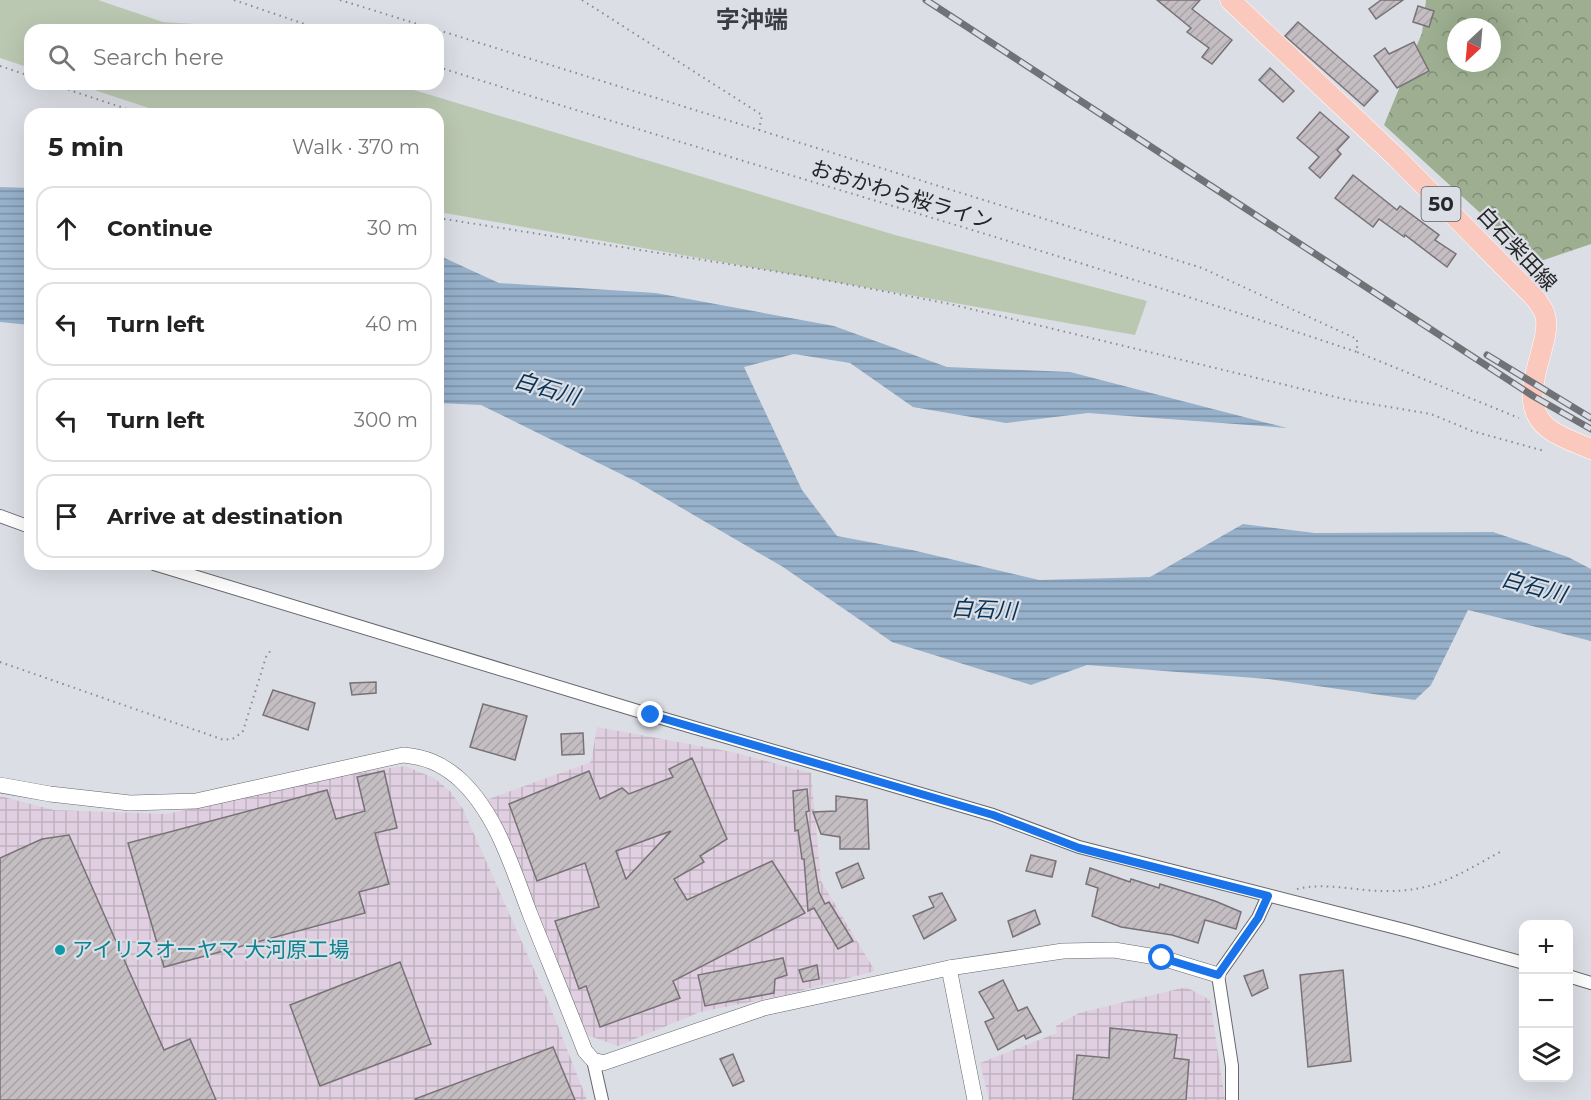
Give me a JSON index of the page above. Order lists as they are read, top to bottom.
{
  "streets": {
    "main road": ["50", "白石柴田線"],
    "path": ["おおかわら桜ライン"]
  },
  "crossings": [
    ["おおかわら桜ライン", "白石柴田線"]
  ],
  "districts": ["字沖端"],
  "water": ["白石川"],
  "places": ["アイリスオーヤマ 大河原工場"],
  "north": "bottom left",
  "page": {
    "search": "Search here",
    "heading": ["5 min", "Walk · 370 m"],
    "list": [
      ["Continue", "30 m"],
      ["Turn left", "40 m"],
      ["Turn left", "300 m"],
      "Arrive at destination"
    ],
    "map_buttons": ["+", "−"]
  }
}
